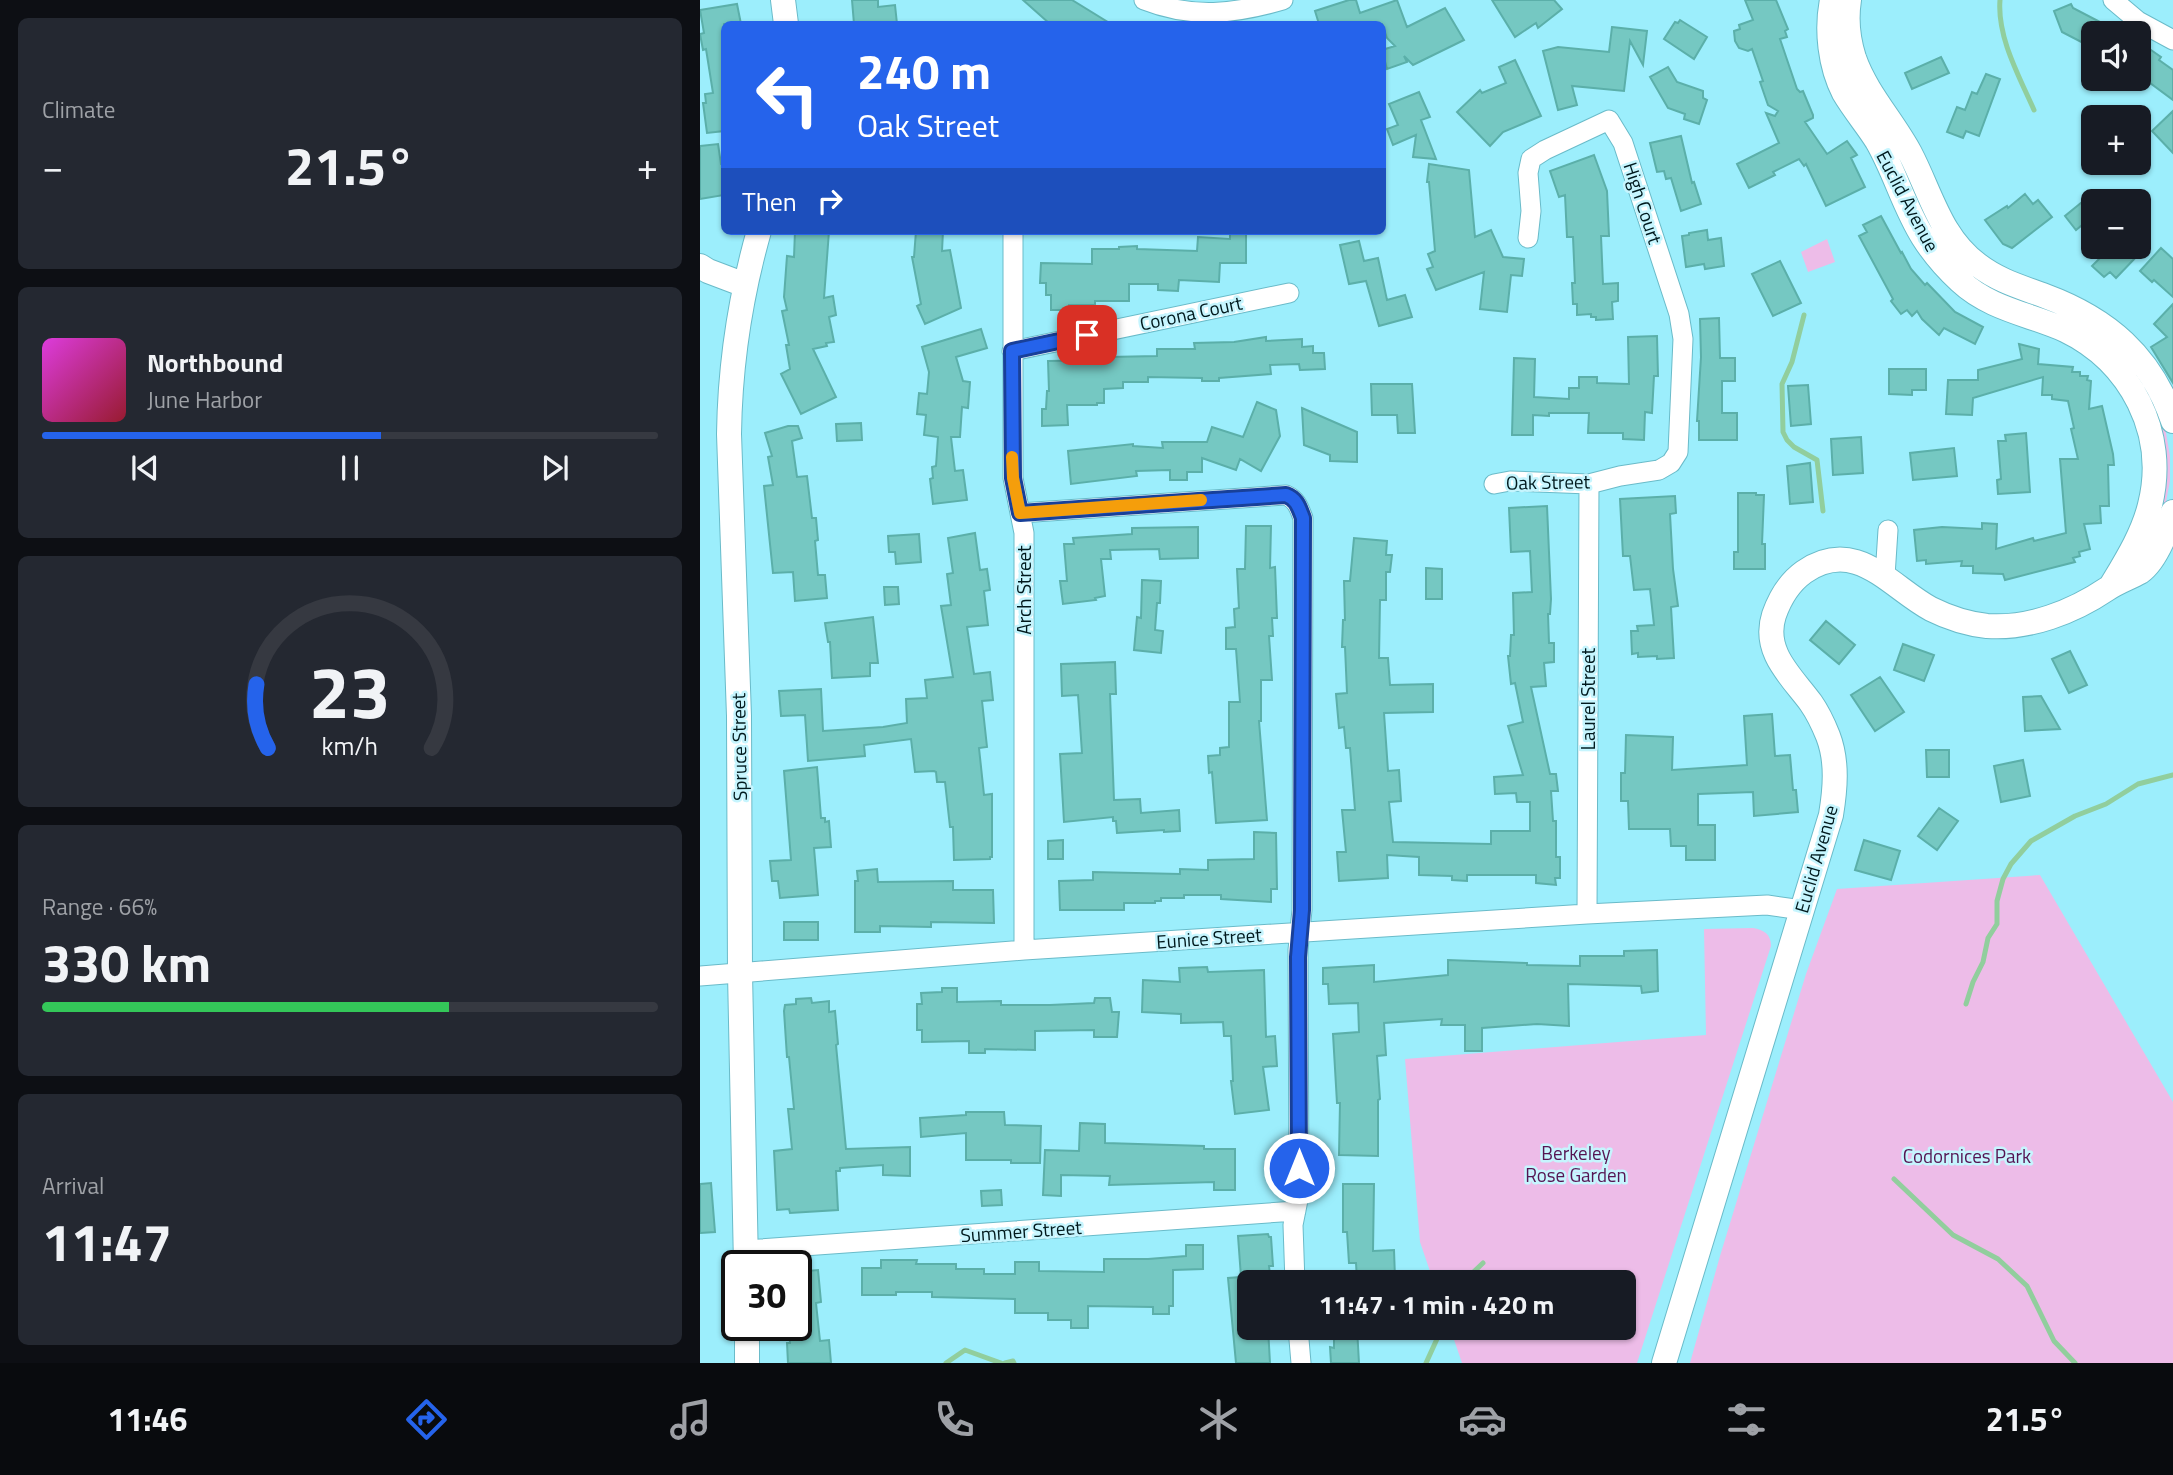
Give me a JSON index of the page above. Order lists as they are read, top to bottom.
{
  "streets": {
    "street": [
      "Euclid Avenue",
      "High Court",
      "Corona Court",
      "Oak Street",
      "Arch Street",
      "Laurel Street",
      "Spruce Street",
      "Eunice Street",
      "Summer Street"
    ]
  },
  "crossings": [
    ["Euclid Avenue", "Eunice Street"],
    ["High Court", "Oak Street"],
    ["Corona Court", "Arch Street"],
    ["Oak Street", "Laurel Street"],
    ["Arch Street", "Eunice Street"],
    ["Laurel Street", "Eunice Street"],
    ["Spruce Street", "Eunice Street"]
  ],
  "parks": ["Berkeley Rose Garden", "Codornices Park"],
  "page": {
    "tile": [
      "Climate",
      ["Range · 66%", "330 km"],
      ["Arrival", "11:47"]
    ],
    "map_buttons": ["+", "−"],
    "turn": ["240 m", "Oak Street"],
    "heat": ["−", "21.5°", "+"],
    "then": "Then",
    "song": ["Northbound", "June Harbor"],
    "limit": "30",
    "trip": "11:47 · 1 min · 420 m",
    "tabs": ["11:46", "21.5°"],
    "gauge": ["23", "km/h"]
  }
}
